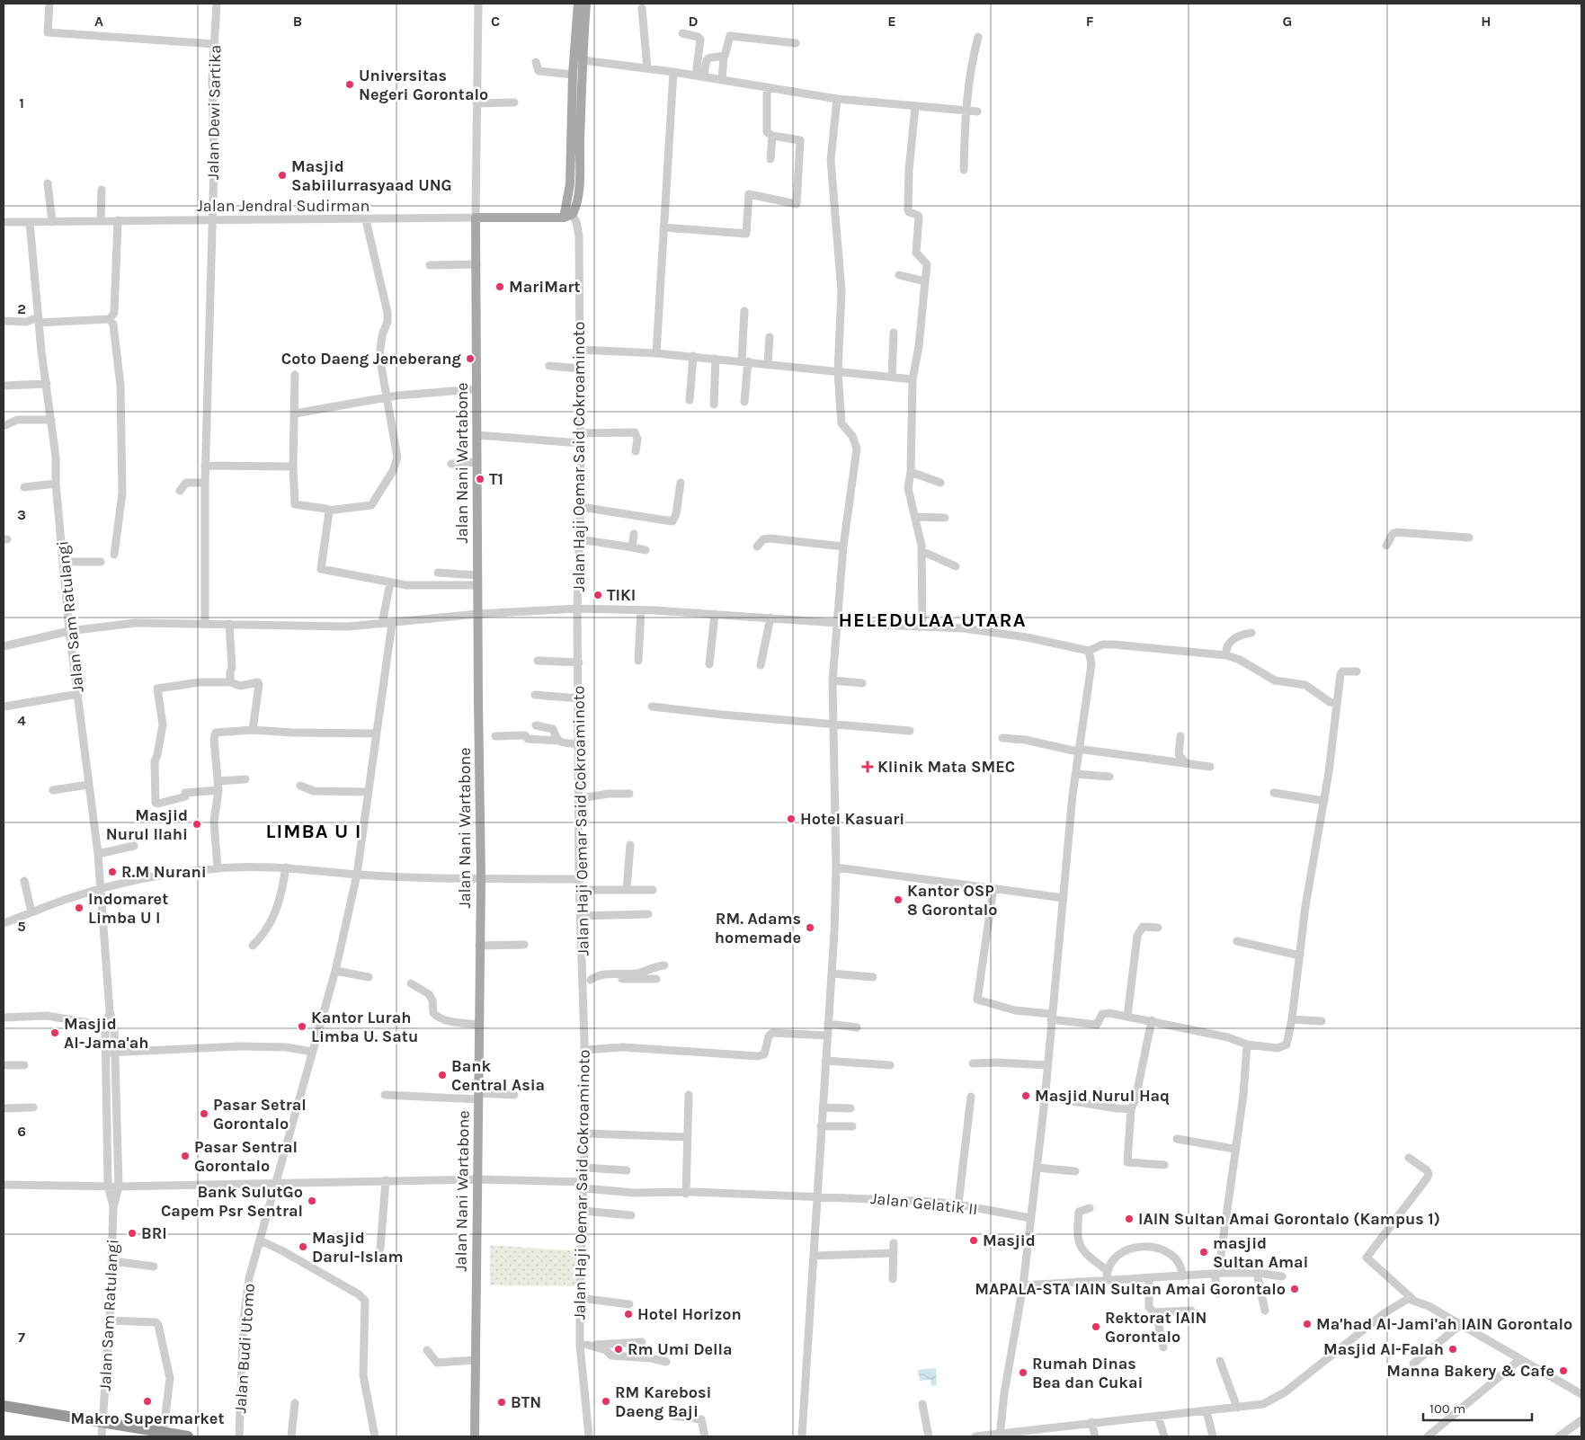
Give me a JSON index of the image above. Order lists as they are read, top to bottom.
{
  "streets": {
    "main road": ["Jalan Jendral Sudirman", "Jalan Nani Wartabone"],
    "street": [
      "Jalan Dewi Sartika",
      "Jalan Haji Oemar Said Cokroaminoto",
      "Jalan Sam Ratulangi",
      "Jalan Gelatik II",
      "Jalan Budi Utomo"
    ]
  },
  "crossings": [
    ["Jalan Dewi Sartika", "Jalan Jendral Sudirman"],
    ["Jalan Jendral Sudirman", "Jalan Haji Oemar Said Cokroaminoto"],
    ["Jalan Jendral Sudirman", "Jalan Nani Wartabone"],
    ["Jalan Jendral Sudirman", "Jalan Sam Ratulangi"],
    ["Jalan Haji Oemar Said Cokroaminoto", "Jalan Gelatik II"],
    ["Jalan Nani Wartabone", "Jalan Gelatik II"],
    ["Jalan Sam Ratulangi", "Jalan Gelatik II"],
    ["Jalan Gelatik II", "Jalan Budi Utomo"]
  ],
  "districts": ["HELEDULAA UTARA", "LIMBA U I"],
  "places": {
    "other": [
      "Universitas Negeri Gorontalo",
      "Masjid Sabiilurrasyaad UNG",
      "MariMart",
      "Coto Daeng Jeneberang",
      "T1",
      "TIKI",
      "Hotel Kasuari",
      "Masjid Nurul Ilahi",
      "R.M Nurani",
      "Kantor OSP 8 Gorontalo",
      "Indomaret Limba U I",
      "RM. Adams homemade",
      "Kantor Lurah Limba U. Satu",
      "Masjid Al-Jama'ah",
      "Bank Central Asia",
      "Masjid Nurul Haq",
      "Pasar Setral Gorontalo",
      "Pasar Sentral Gorontalo",
      "Bank SulutGo Capem Psr Sentral",
      "IAIN Sultan Amai Gorontalo (Kampus 1)",
      "BRI",
      "Masjid",
      "Masjid Darul-Islam",
      "masjid Sultan Amai",
      "MAPALA-STA IAIN Sultan Amai Gorontalo",
      "Hotel Horizon",
      "Ma'had Al-Jami'ah IAIN Gorontalo",
      "Rektorat IAIN Gorontalo",
      "Rm Umi Della",
      "Masjid Al-Falah",
      "Manna Bakery & Cafe",
      "Rumah Dinas Bea dan Cukai",
      "Makro Supermarket",
      "RM Karebosi Daeng Baji",
      "BTN"
    ],
    "health": ["Klinik Mata SMEC"]
  },
  "scale_bar": "100 m",
  "grid": {
    "columns": [
      "A",
      "B",
      "C",
      "D",
      "E",
      "F",
      "G",
      "H"
    ],
    "rows": [
      "1",
      "2",
      "3",
      "4",
      "5",
      "6",
      "7"
    ]
  }
}
